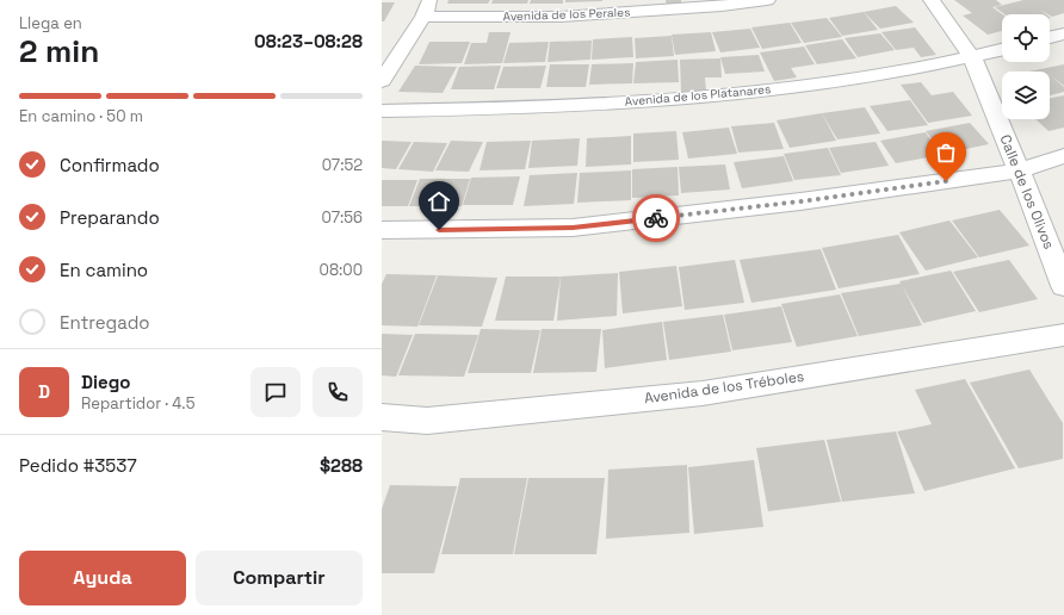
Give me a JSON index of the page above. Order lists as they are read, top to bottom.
{
  "streets": {
    "street": [
      "Avenida de los Perales",
      "Avenida de los Platanares",
      "Calle de los Olivos",
      "Avenida de los Tréboles"
    ]
  },
  "crossings": [
    ["Avenida de los Platanares", "Calle de los Olivos"]
  ],
  "page": {
    "heading": ["2 min", "Llega en", "08:23–08:28"],
    "panel": [
      "Diego",
      "Repartidor · 4.5",
      "Pedido #3537",
      "$288"
    ],
    "bar": "En camino · 50 m",
    "list": [
      ["Confirmado", "07:52"],
      ["Preparando", "07:56"],
      ["En camino", "08:00"],
      "Entregado"
    ],
    "round": "D",
    "buttons": ["Ayuda", "Compartir"]
  }
}
